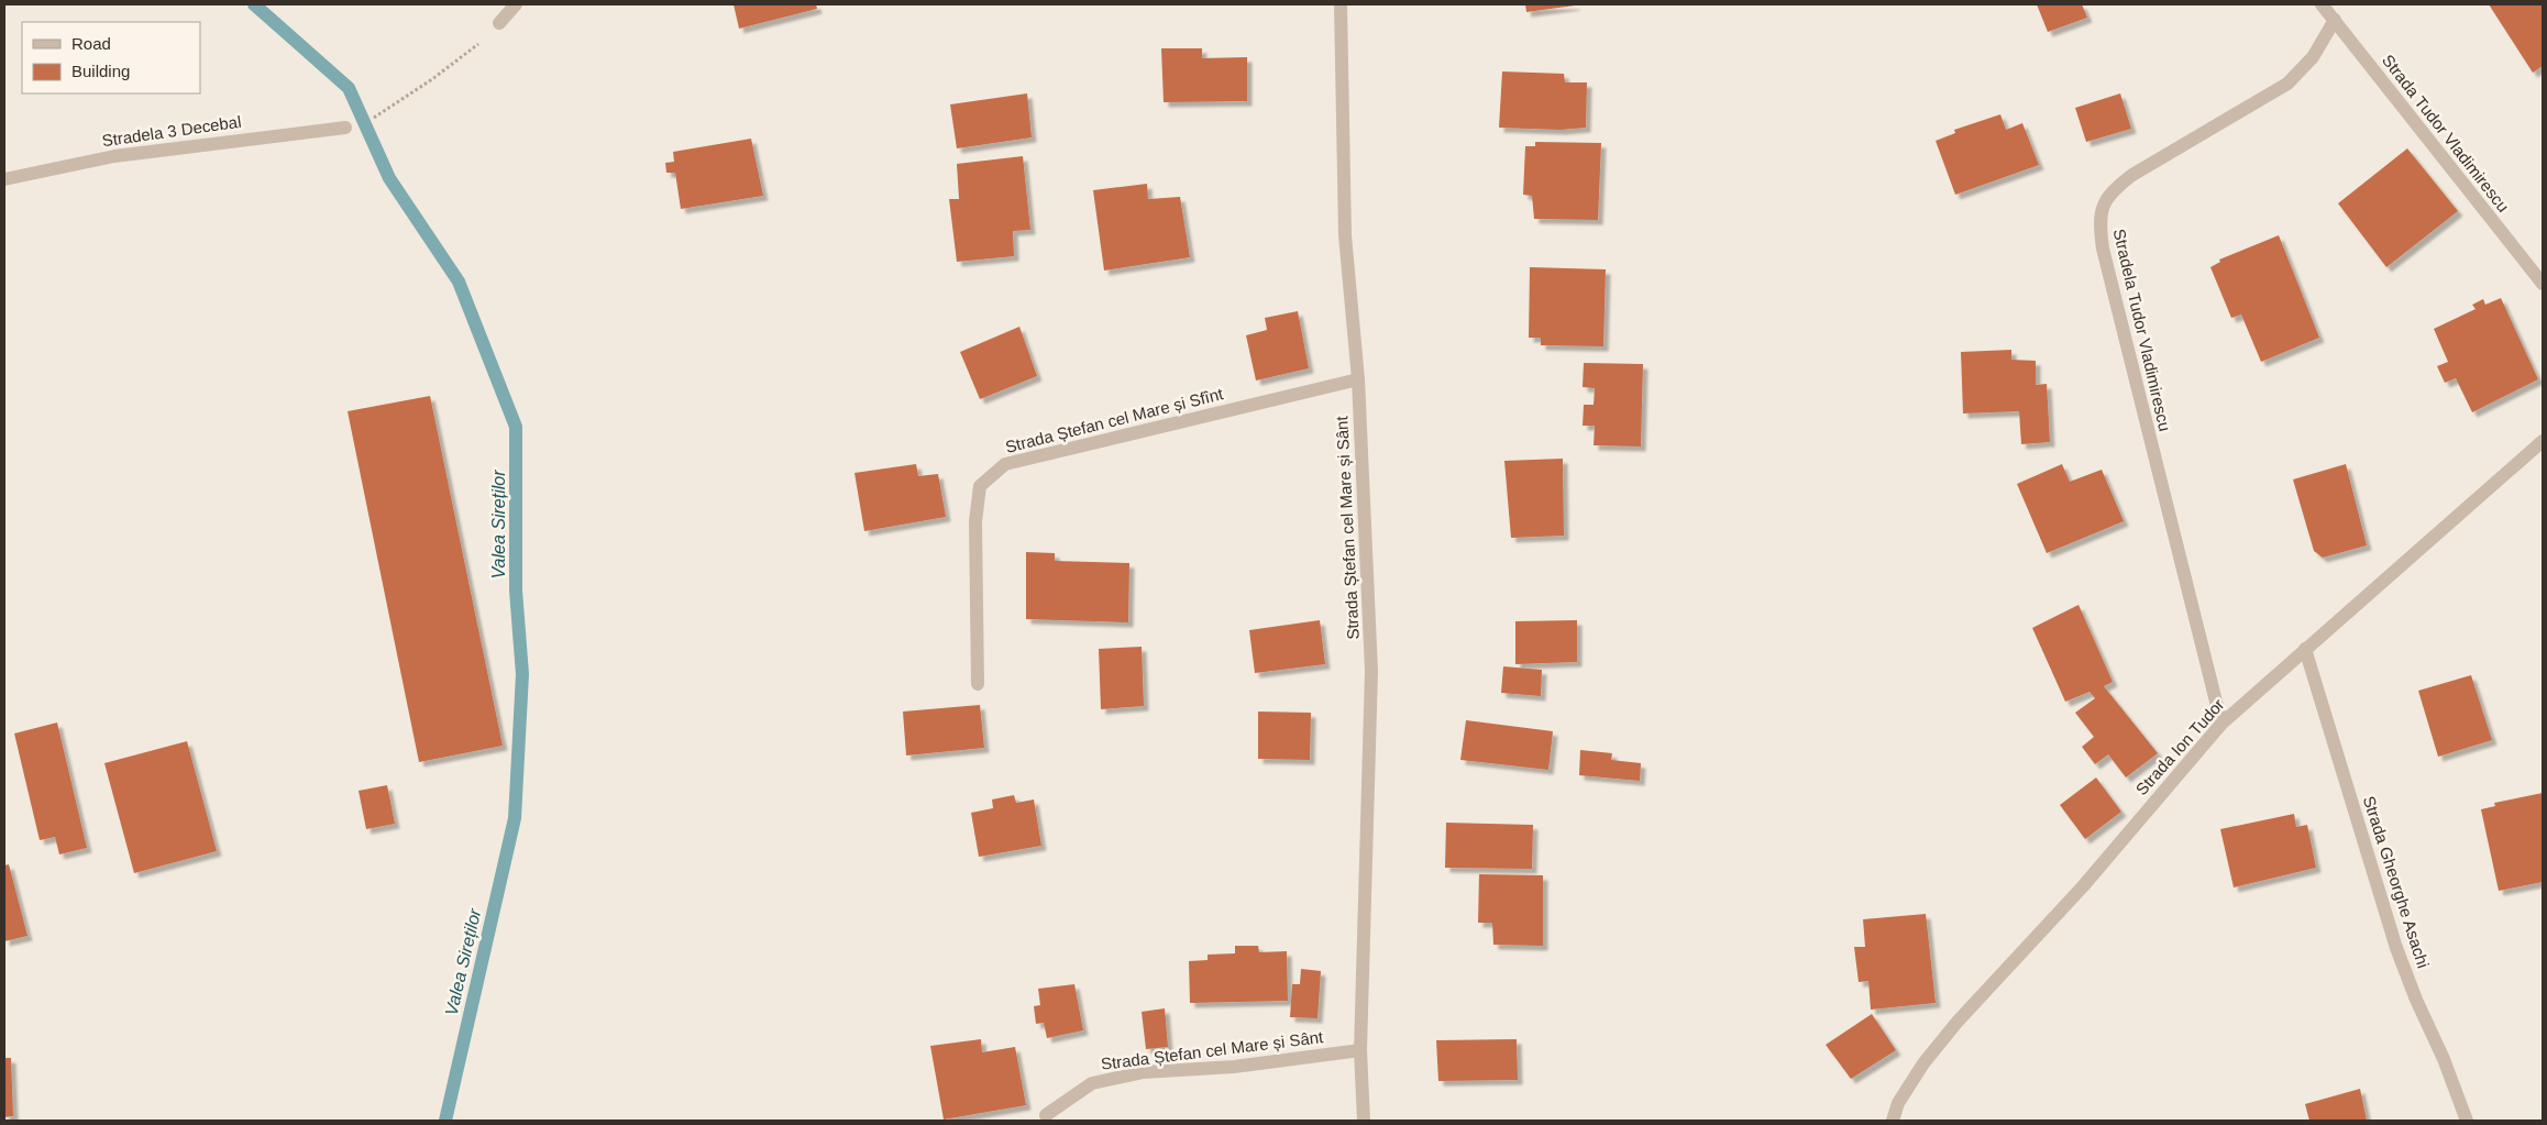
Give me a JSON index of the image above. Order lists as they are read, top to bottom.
{
  "streets": {
    "street": [
      "Stradela 3 Decebal",
      "Strada Tudor Vladimirescu",
      "Stradela Tudor Vladimirescu",
      "Strada Ștefan cel Mare și Sfînt",
      "Strada Ștefan cel Mare și Sânt",
      "Strada Ion Tudor",
      "Strada Gheorghe Asachi"
    ]
  },
  "crossings": [
    ["Strada Tudor Vladimirescu", "Stradela Tudor Vladimirescu"],
    ["Stradela Tudor Vladimirescu", "Strada Ion Tudor"],
    ["Strada Ștefan cel Mare și Sfînt", "Strada Ștefan cel Mare și Sânt"],
    ["Strada Ion Tudor", "Strada Gheorghe Asachi"]
  ],
  "water": ["Valea Sireților"],
  "legend": ["Road", "Building"]
}
